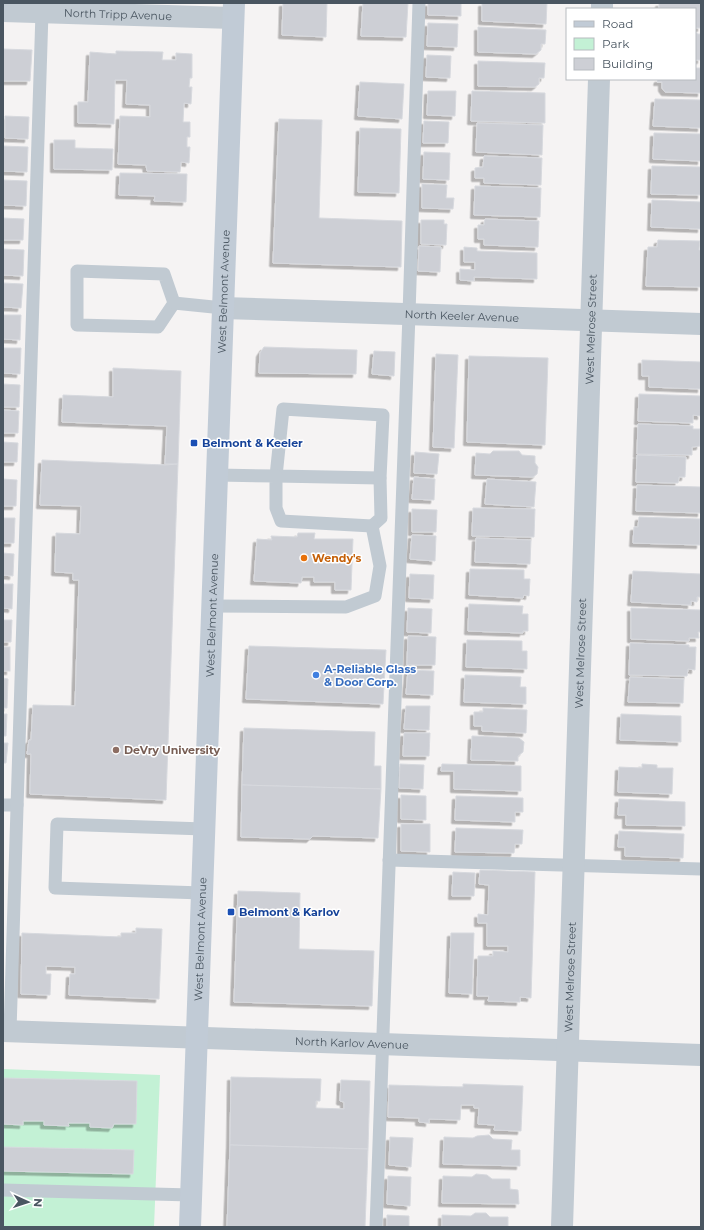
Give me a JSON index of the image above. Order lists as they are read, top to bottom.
{
  "streets": {
    "main road": ["West Belmont Avenue"],
    "street": [
      "North Tripp Avenue",
      "North Keeler Avenue",
      "West Melrose Street",
      "North Karlov Avenue"
    ]
  },
  "crossings": [
    ["North Tripp Avenue", "West Belmont Avenue"],
    ["West Belmont Avenue", "North Keeler Avenue"],
    ["West Belmont Avenue", "North Karlov Avenue"],
    ["North Keeler Avenue", "West Melrose Street"],
    ["West Melrose Street", "North Karlov Avenue"]
  ],
  "places": {
    "transit": ["Belmont & Keeler", "Belmont & Karlov"],
    "other": ["Wendy's", "A-Reliable Glass & Door Corp.", "DeVry University"]
  },
  "legend": ["Road", "Park", "Building"],
  "north": "right"
}
